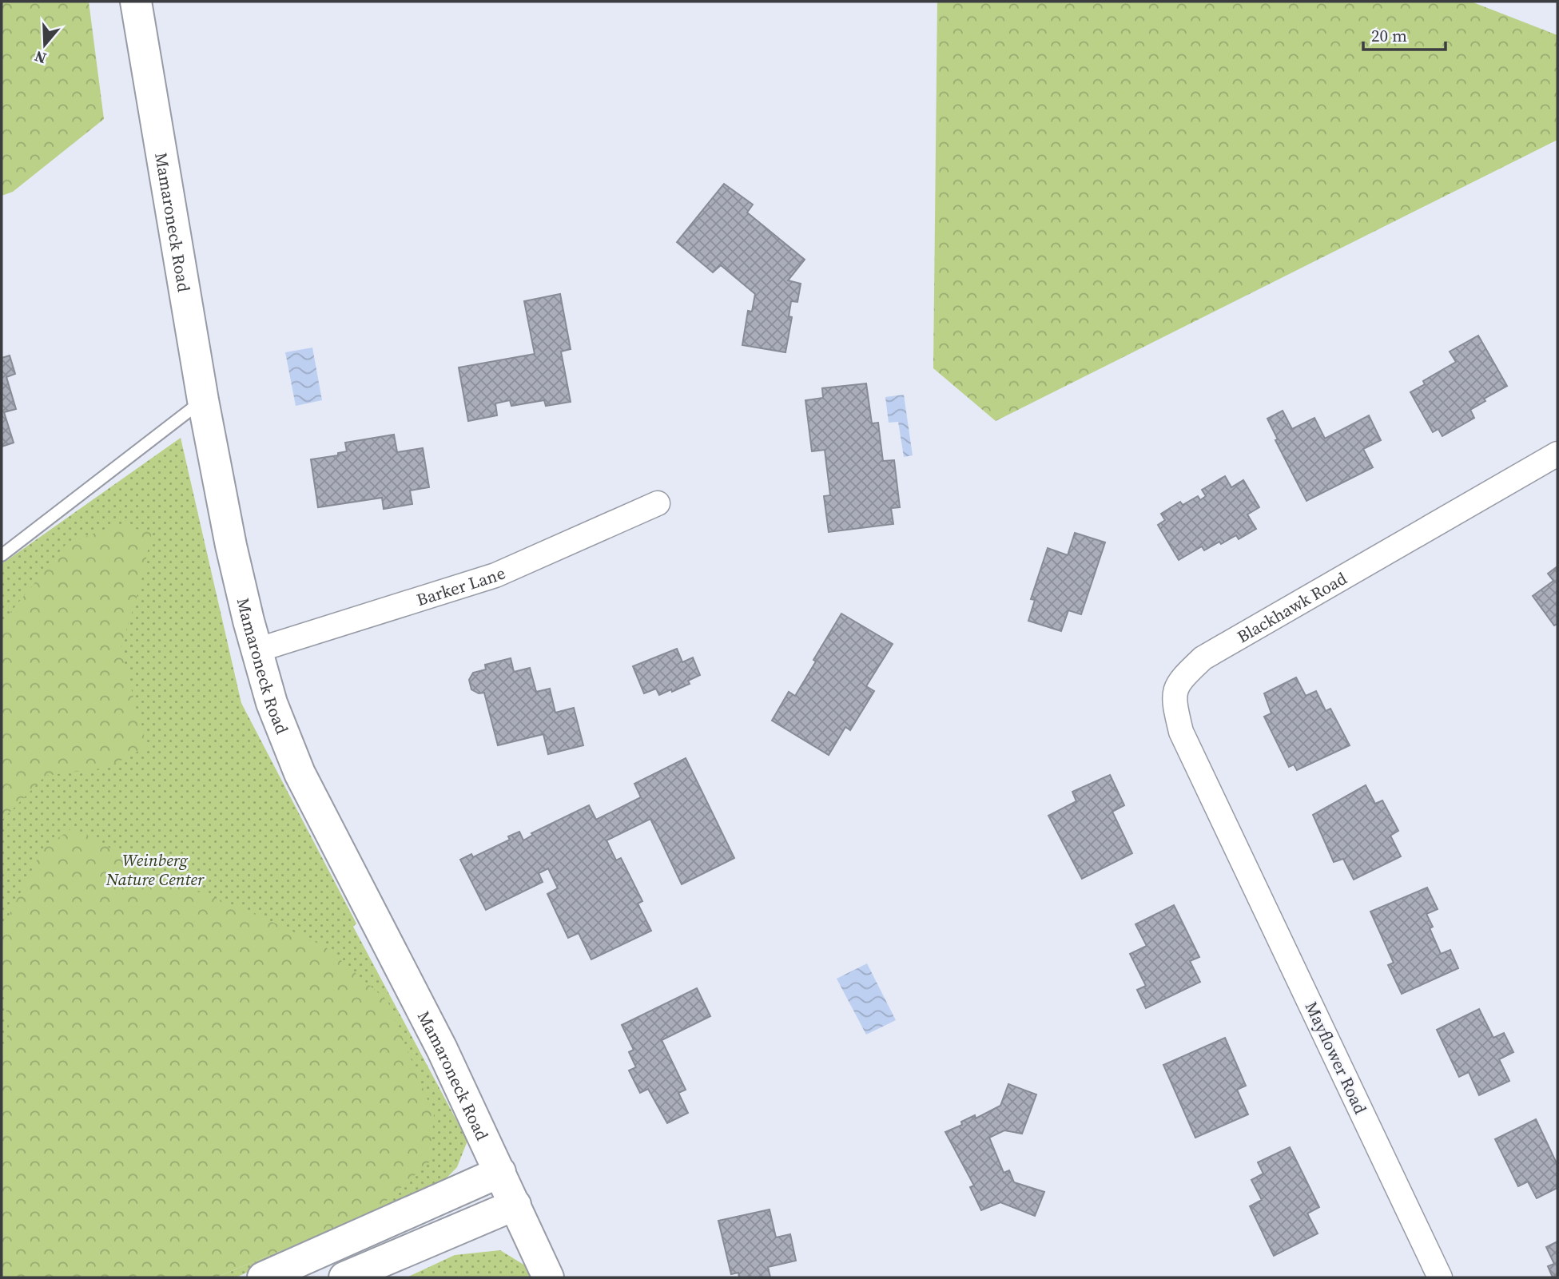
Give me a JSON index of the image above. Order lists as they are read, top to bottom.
{
  "streets": {
    "main road": ["Mamaroneck Road"],
    "street": ["Barker Lane", "Blackhawk Road", "Mayflower Road"]
  },
  "crossings": [
    ["Mamaroneck Road", "Barker Lane"],
    ["Blackhawk Road", "Mayflower Road"]
  ],
  "parks": ["Weinberg Nature Center"],
  "scale_bar": "20 m",
  "north": "bottom"
}
